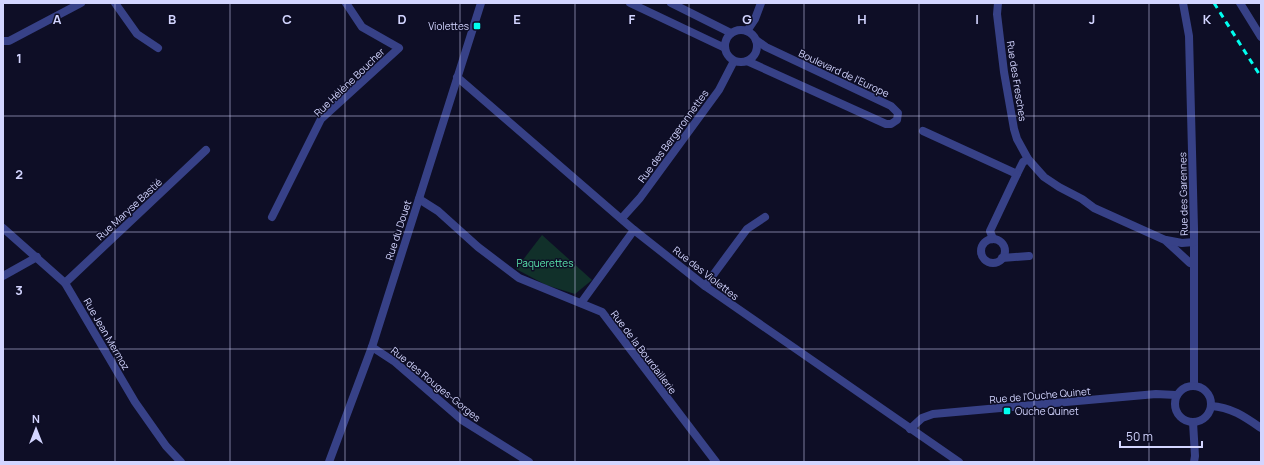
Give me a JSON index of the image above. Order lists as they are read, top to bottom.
{
  "streets": {
    "street": [
      "Boulevard de l'Europe",
      "Rue des Fresches",
      "Rue Hélène Boucher",
      "Rue des Bergeronnettes",
      "Rue des Garennes",
      "Rue Maryse Bastié",
      "Rue du Douet",
      "Rue des Violettes",
      "Rue Jean Mermoz",
      "Rue de la Bourdaillerie",
      "Rue des Rouges-Gorges",
      "Rue de l'Ouche Quinet"
    ]
  },
  "crossings": [
    ["Boulevard de l'Europe", "Rue des Bergeronnettes"],
    ["Rue des Fresches", "Rue des Garennes"],
    ["Rue des Bergeronnettes", "Rue des Violettes"],
    ["Rue des Garennes", "Rue de l'Ouche Quinet"],
    ["Rue Maryse Bastié", "Rue Jean Mermoz"],
    ["Rue du Douet", "Rue des Violettes"],
    ["Rue du Douet", "Rue de la Bourdaillerie"],
    ["Rue du Douet", "Rue des Rouges-Gorges"],
    ["Rue des Violettes", "Rue de l'Ouche Quinet"]
  ],
  "parks": ["Paquerettes"],
  "places": {
    "transit": ["Violettes", "Ouche Quinet"]
  },
  "scale_bar": "50 m",
  "north": "top",
  "grid": {
    "columns": [
      "A",
      "B",
      "C",
      "D",
      "E",
      "F",
      "G",
      "H",
      "I",
      "J",
      "K"
    ],
    "rows": ["1", "2", "3"]
  }
}
